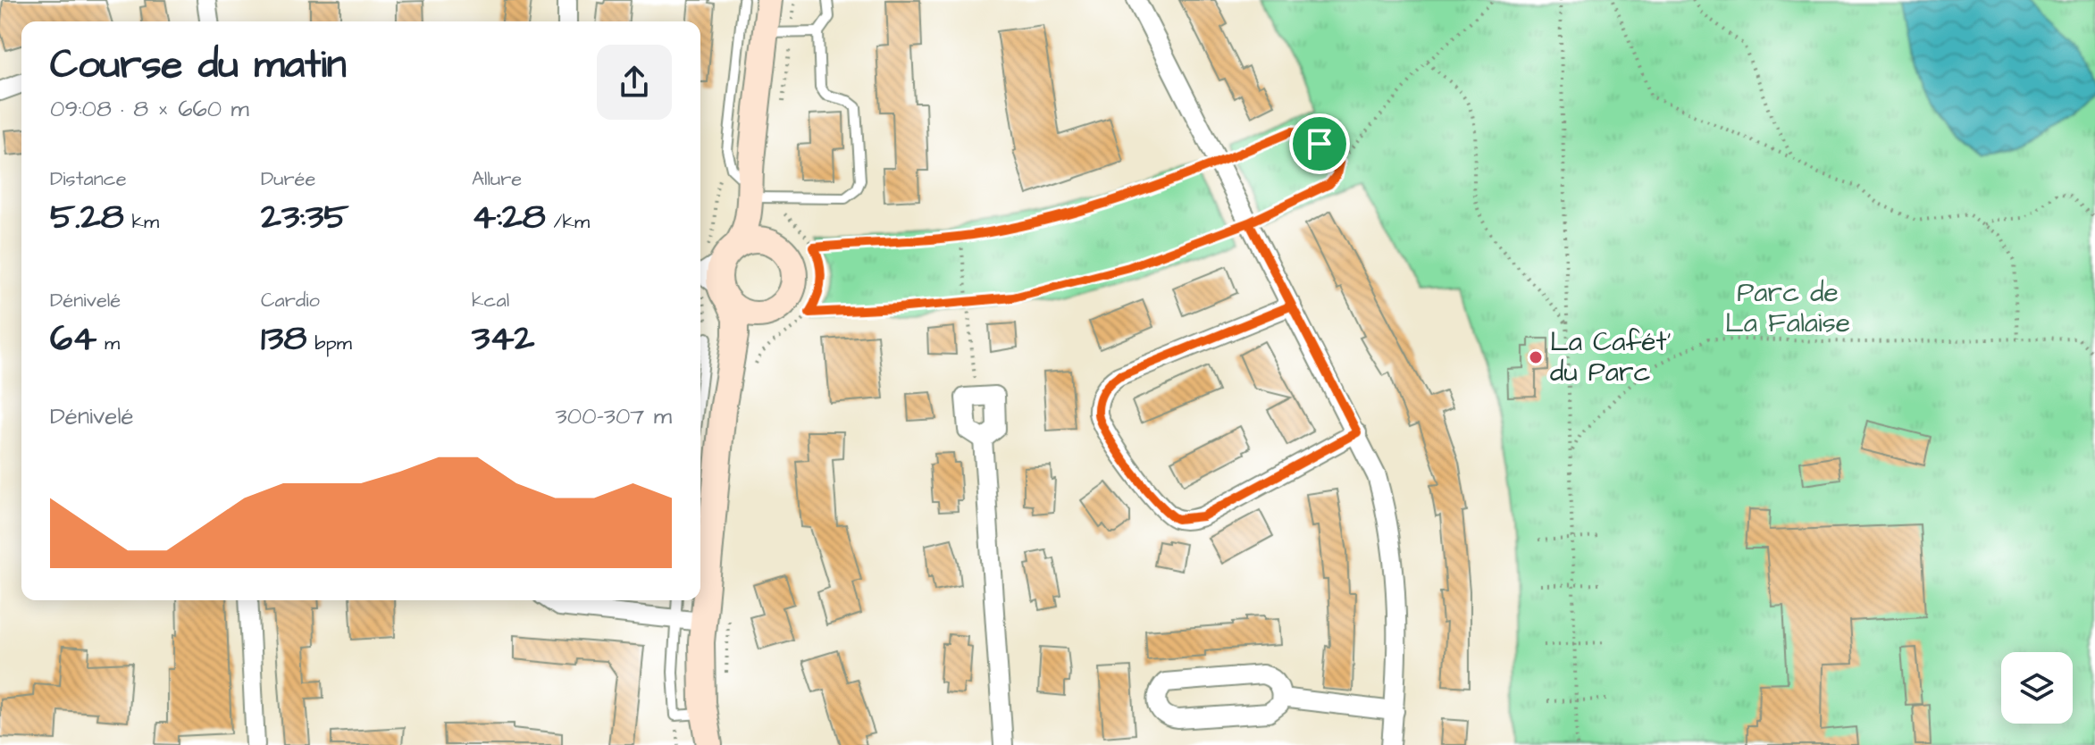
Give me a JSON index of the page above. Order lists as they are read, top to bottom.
{
  "parks": ["Parc de La Falaise"],
  "places": ["La Cafét' du Parc"],
  "page": {
    "heading": ["Course du matin", "09:08 · 8 × 660 m"],
    "stats": [
      ["Distance", "5.28 km"],
      ["Durée", "23:35"],
      ["Allure", "4:28 /km"],
      ["Dénivelé", "64 m"],
      ["Cardio", "138 bpm"],
      ["kcal", "342"]
    ],
    "chart": ["Dénivelé", "300–307 m"]
  }
}
